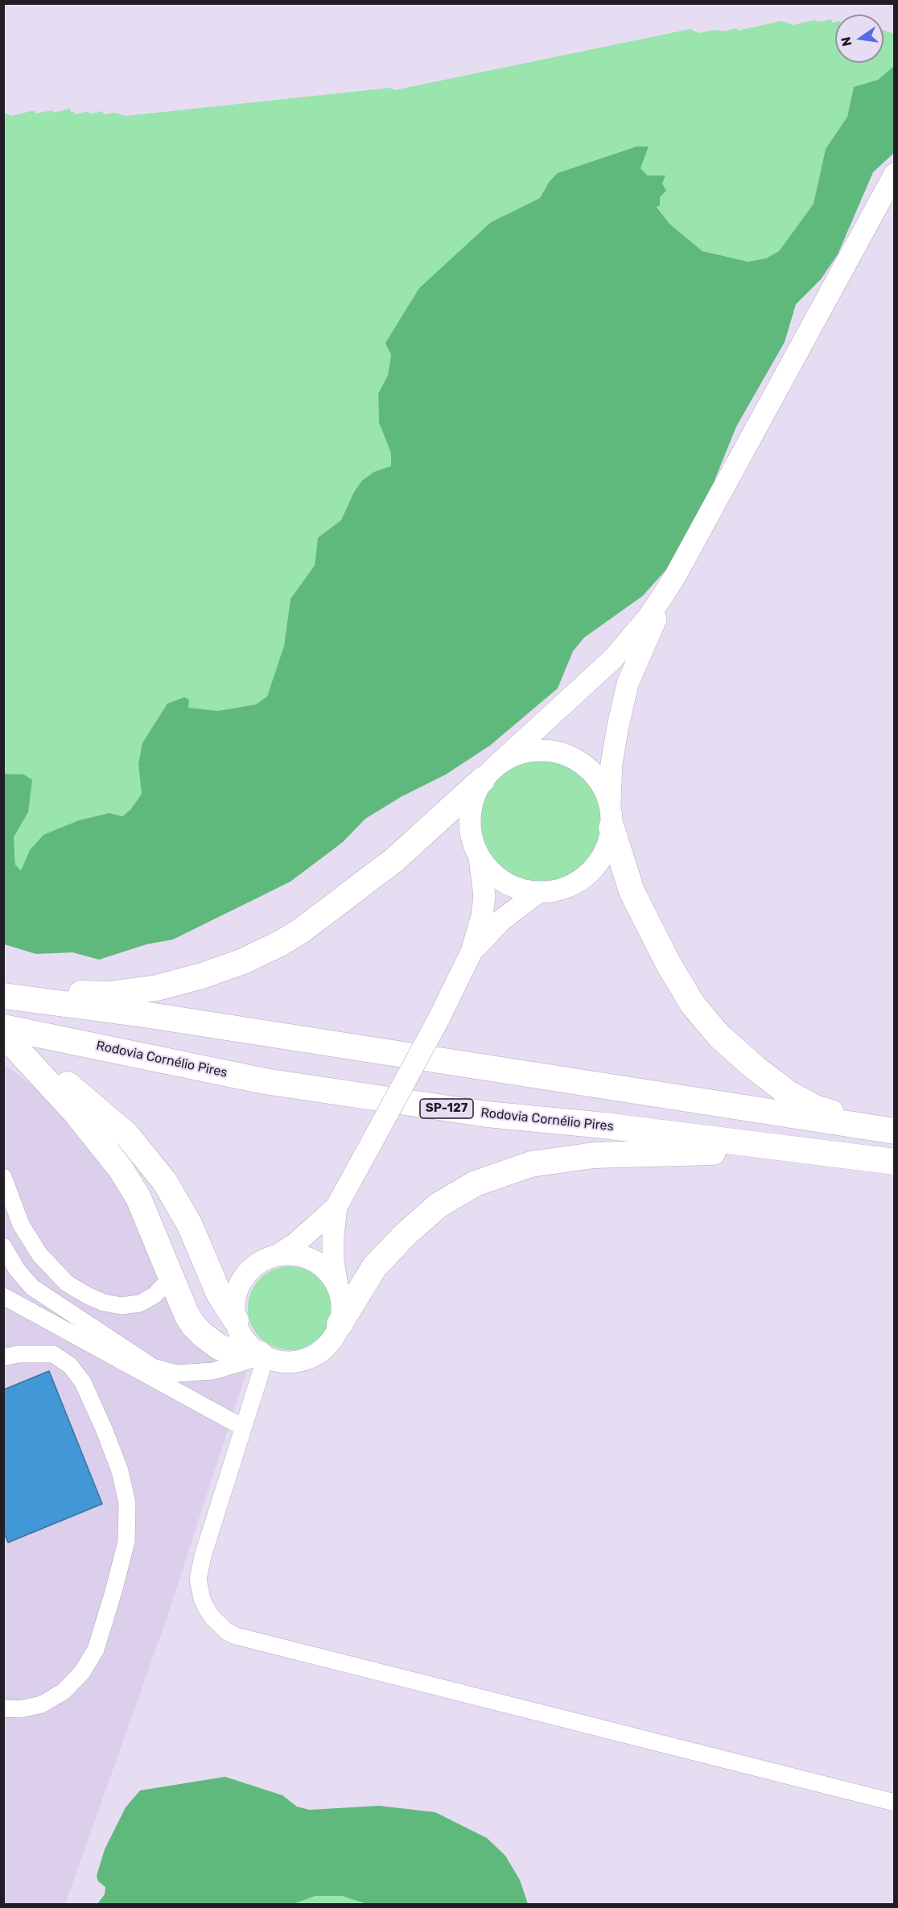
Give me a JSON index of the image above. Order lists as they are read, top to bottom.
{
  "streets": {
    "highway": ["Rodovia Cornélio Pires", "SP-127"]
  },
  "north": "left"
}
